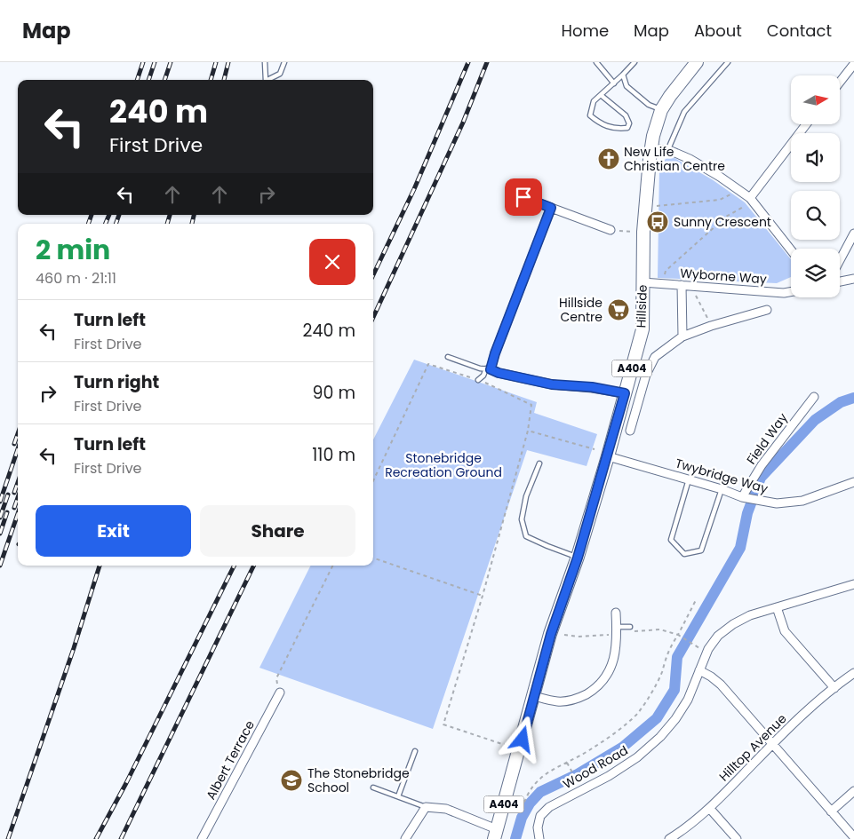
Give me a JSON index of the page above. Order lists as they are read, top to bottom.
{
  "streets": {
    "main road": ["Hillside", "A404"],
    "street": [
      "Wyborne Way",
      "Field Way",
      "Twybridge Way",
      "Hilltop Avenue",
      "Albert Terrace",
      "Wood Road"
    ]
  },
  "crossings": [
    ["Wyborne Way", "Hillside"],
    ["Hillside", "A404"],
    ["Hillside", "Twybridge Way"],
    ["Field Way", "Twybridge Way"]
  ],
  "parks": ["Stonebridge Recreation Ground"],
  "places": {
    "church": ["New Life Christian Centre"],
    "bus stop": ["Sunny Crescent"],
    "supermarket": ["Hillside Centre"],
    "school or university": ["The Stonebridge School"]
  },
  "north": "right",
  "page": {
    "header": "Map",
    "nav": [
      "Home",
      "Map",
      "About",
      "Contact"
    ],
    "turn": ["240 m", "First Drive"],
    "heading": ["2 min", "460 m · 21:11"],
    "list": [
      {
        "name": "Turn left",
        "note": "First Drive",
        "value": "240 m"
      },
      {
        "name": "Turn right",
        "note": "First Drive",
        "value": "90 m"
      },
      {
        "name": "Turn left",
        "note": "First Drive",
        "value": "110 m"
      }
    ],
    "buttons": ["Exit", "Share"]
  }
}
